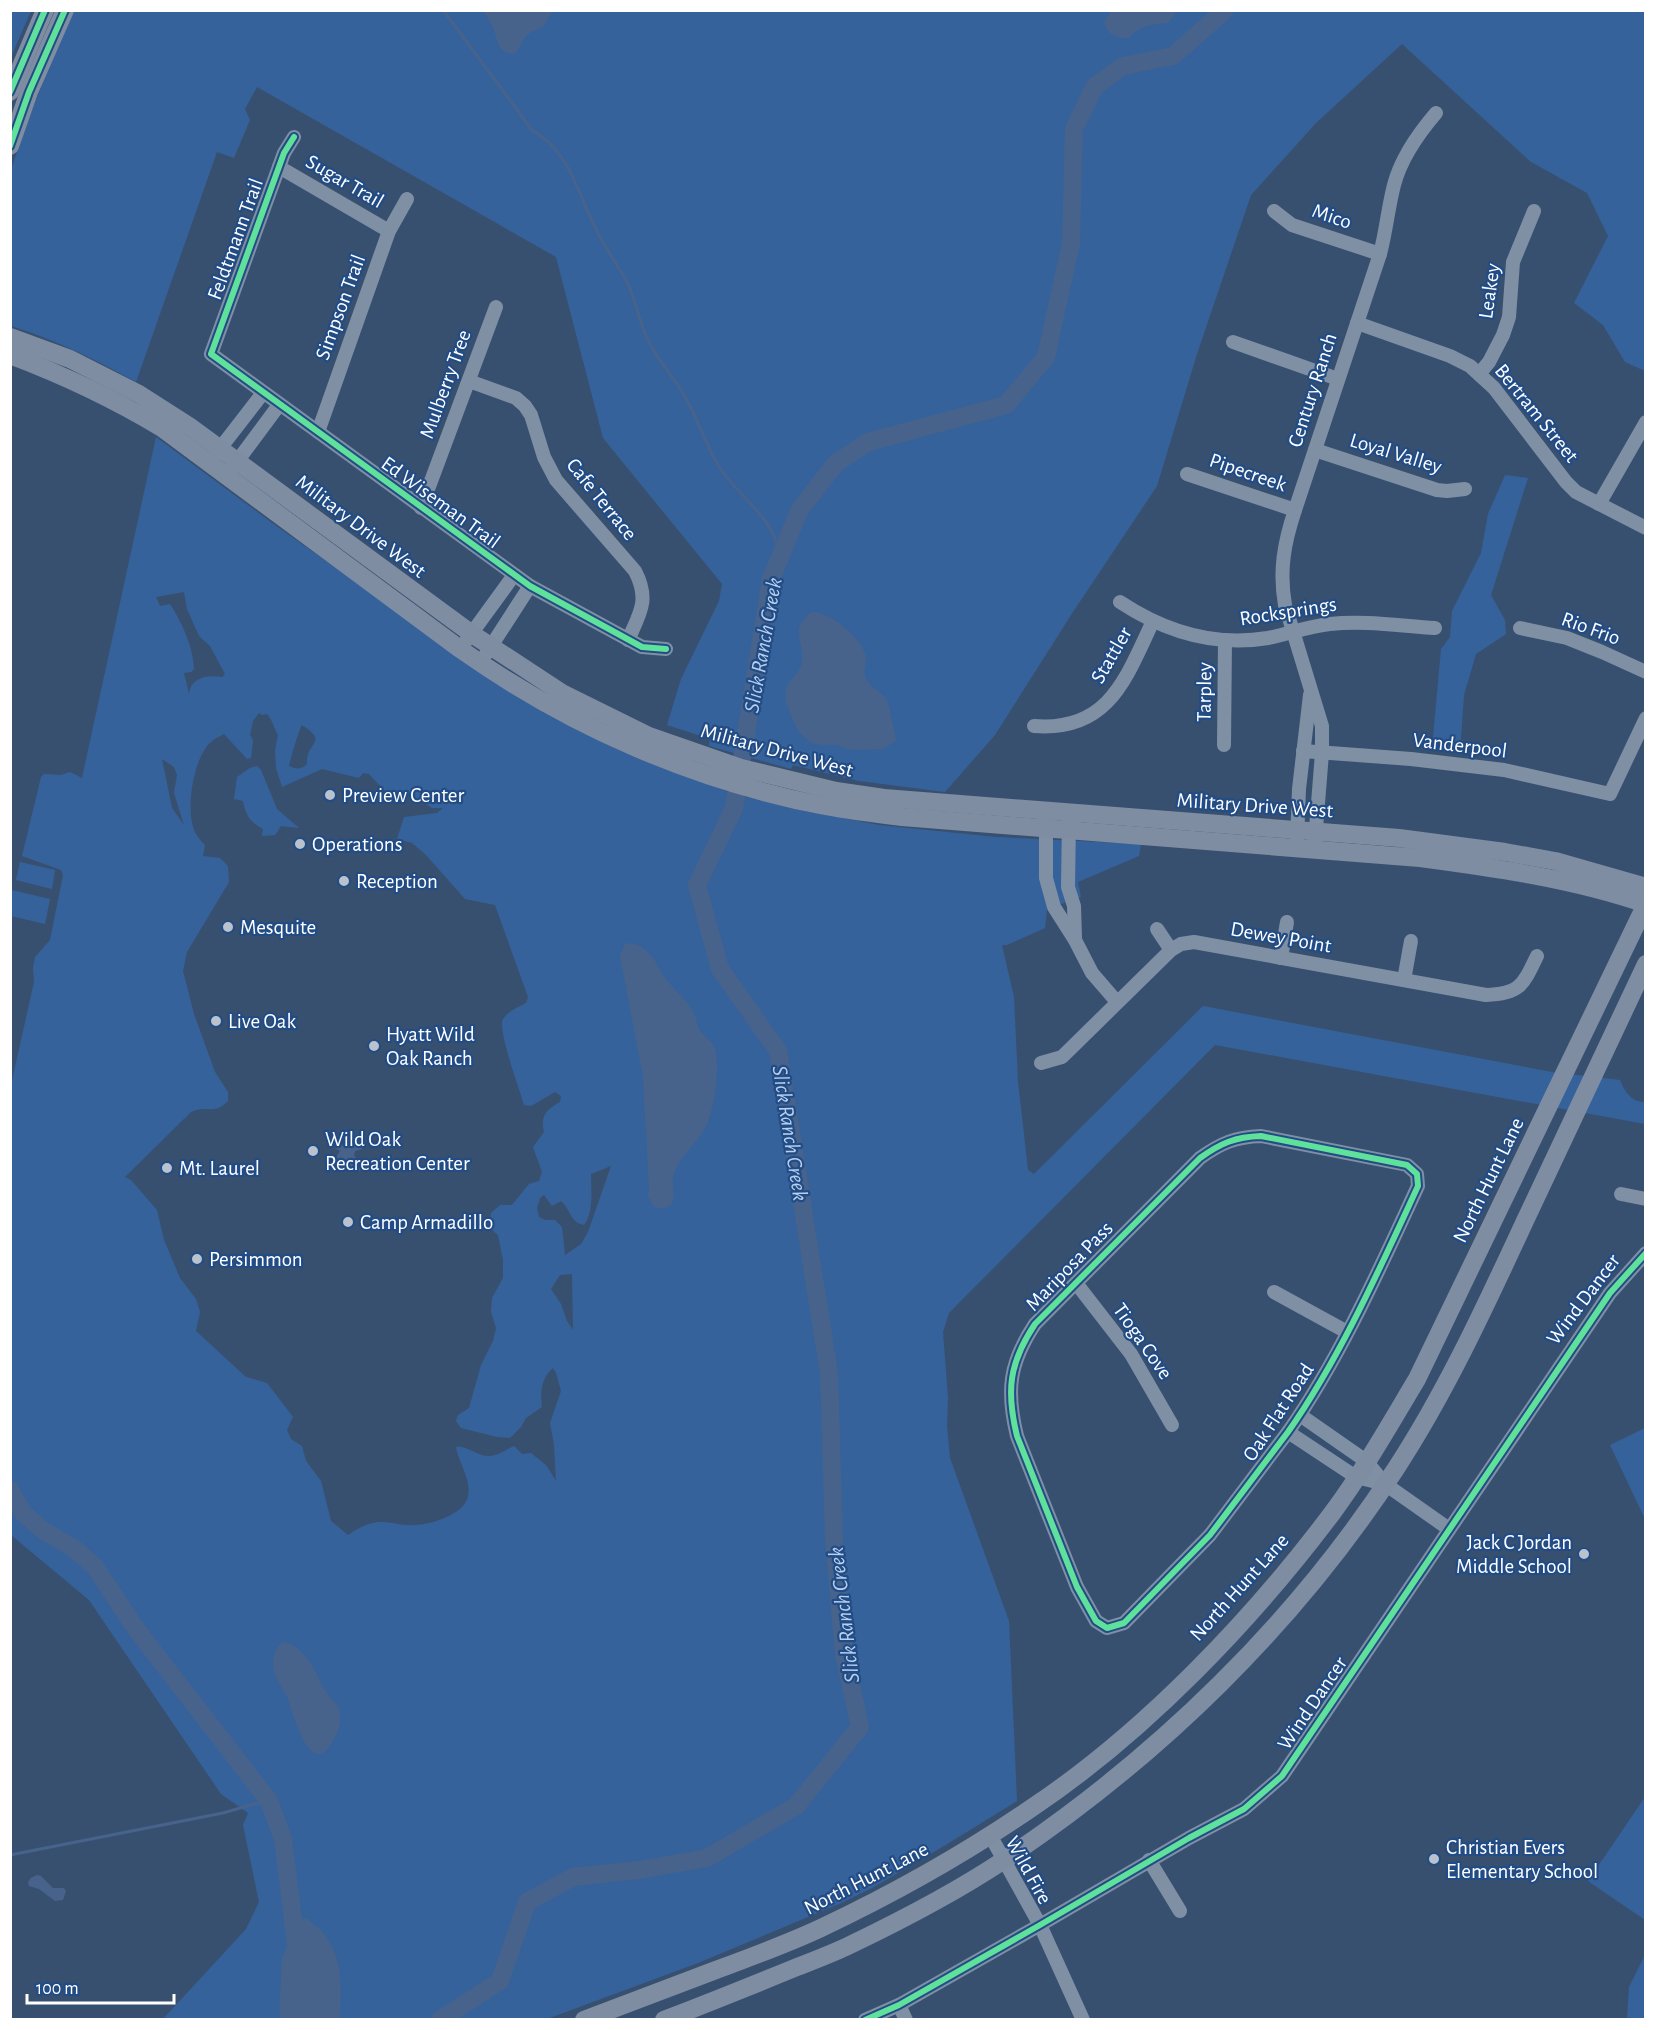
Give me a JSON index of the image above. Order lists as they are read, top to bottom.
{
  "streets": {
    "main road": ["Military Drive West", "North Hunt Lane"],
    "street": [
      "Sugar Trail",
      "Mico",
      "Feldtmann Trail",
      "Leakey",
      "Simpson Trail",
      "Mulberry Tree",
      "Century Ranch",
      "Bertram Street",
      "Loyal Valley",
      "Pipecreek",
      "Cafe Terrace",
      "Ed Wiseman Trail",
      "Rocksprings",
      "Rio Frio",
      "Stattler",
      "Tarpley",
      "Vanderpool",
      "Dewey Point",
      "Mariposa Pass",
      "Wind Dancer",
      "Tioga Cove",
      "Oak Flat Road",
      "Wild Fire"
    ]
  },
  "crossings": [
    ["Sugar Trail", "Feldtmann Trail"],
    ["Sugar Trail", "Simpson Trail"],
    ["Mico", "Century Ranch"],
    ["Feldtmann Trail", "Ed Wiseman Trail"],
    ["Leakey", "Bertram Street"],
    ["Simpson Trail", "Ed Wiseman Trail"],
    ["Mulberry Tree", "Cafe Terrace"],
    ["Mulberry Tree", "Ed Wiseman Trail"],
    ["Century Ranch", "Bertram Street"],
    ["Century Ranch", "Loyal Valley"],
    ["Century Ranch", "Pipecreek"],
    ["Century Ranch", "Military Drive West"],
    ["Century Ranch", "Rocksprings"],
    ["Century Ranch", "Vanderpool"],
    ["Cafe Terrace", "Ed Wiseman Trail"],
    ["Military Drive West", "North Hunt Lane"],
    ["Rocksprings", "Stattler"],
    ["Rocksprings", "Tarpley"],
    ["North Hunt Lane", "Wild Fire"],
    ["Mariposa Pass", "Tioga Cove"],
    ["Mariposa Pass", "Oak Flat Road"],
    ["Wind Dancer", "Wild Fire"]
  ],
  "water": ["Slick Ranch Creek"],
  "places": [
    "Preview Center",
    "Operations",
    "Reception",
    "Mesquite",
    "Live Oak",
    "Hyatt Wild Oak Ranch",
    "Wild Oak Recreation Center",
    "Mt. Laurel",
    "Camp Armadillo",
    "Persimmon",
    "Jack C Jordan Middle School",
    "Christian Evers Elementary School"
  ],
  "scale_bar": "100 m"
}
